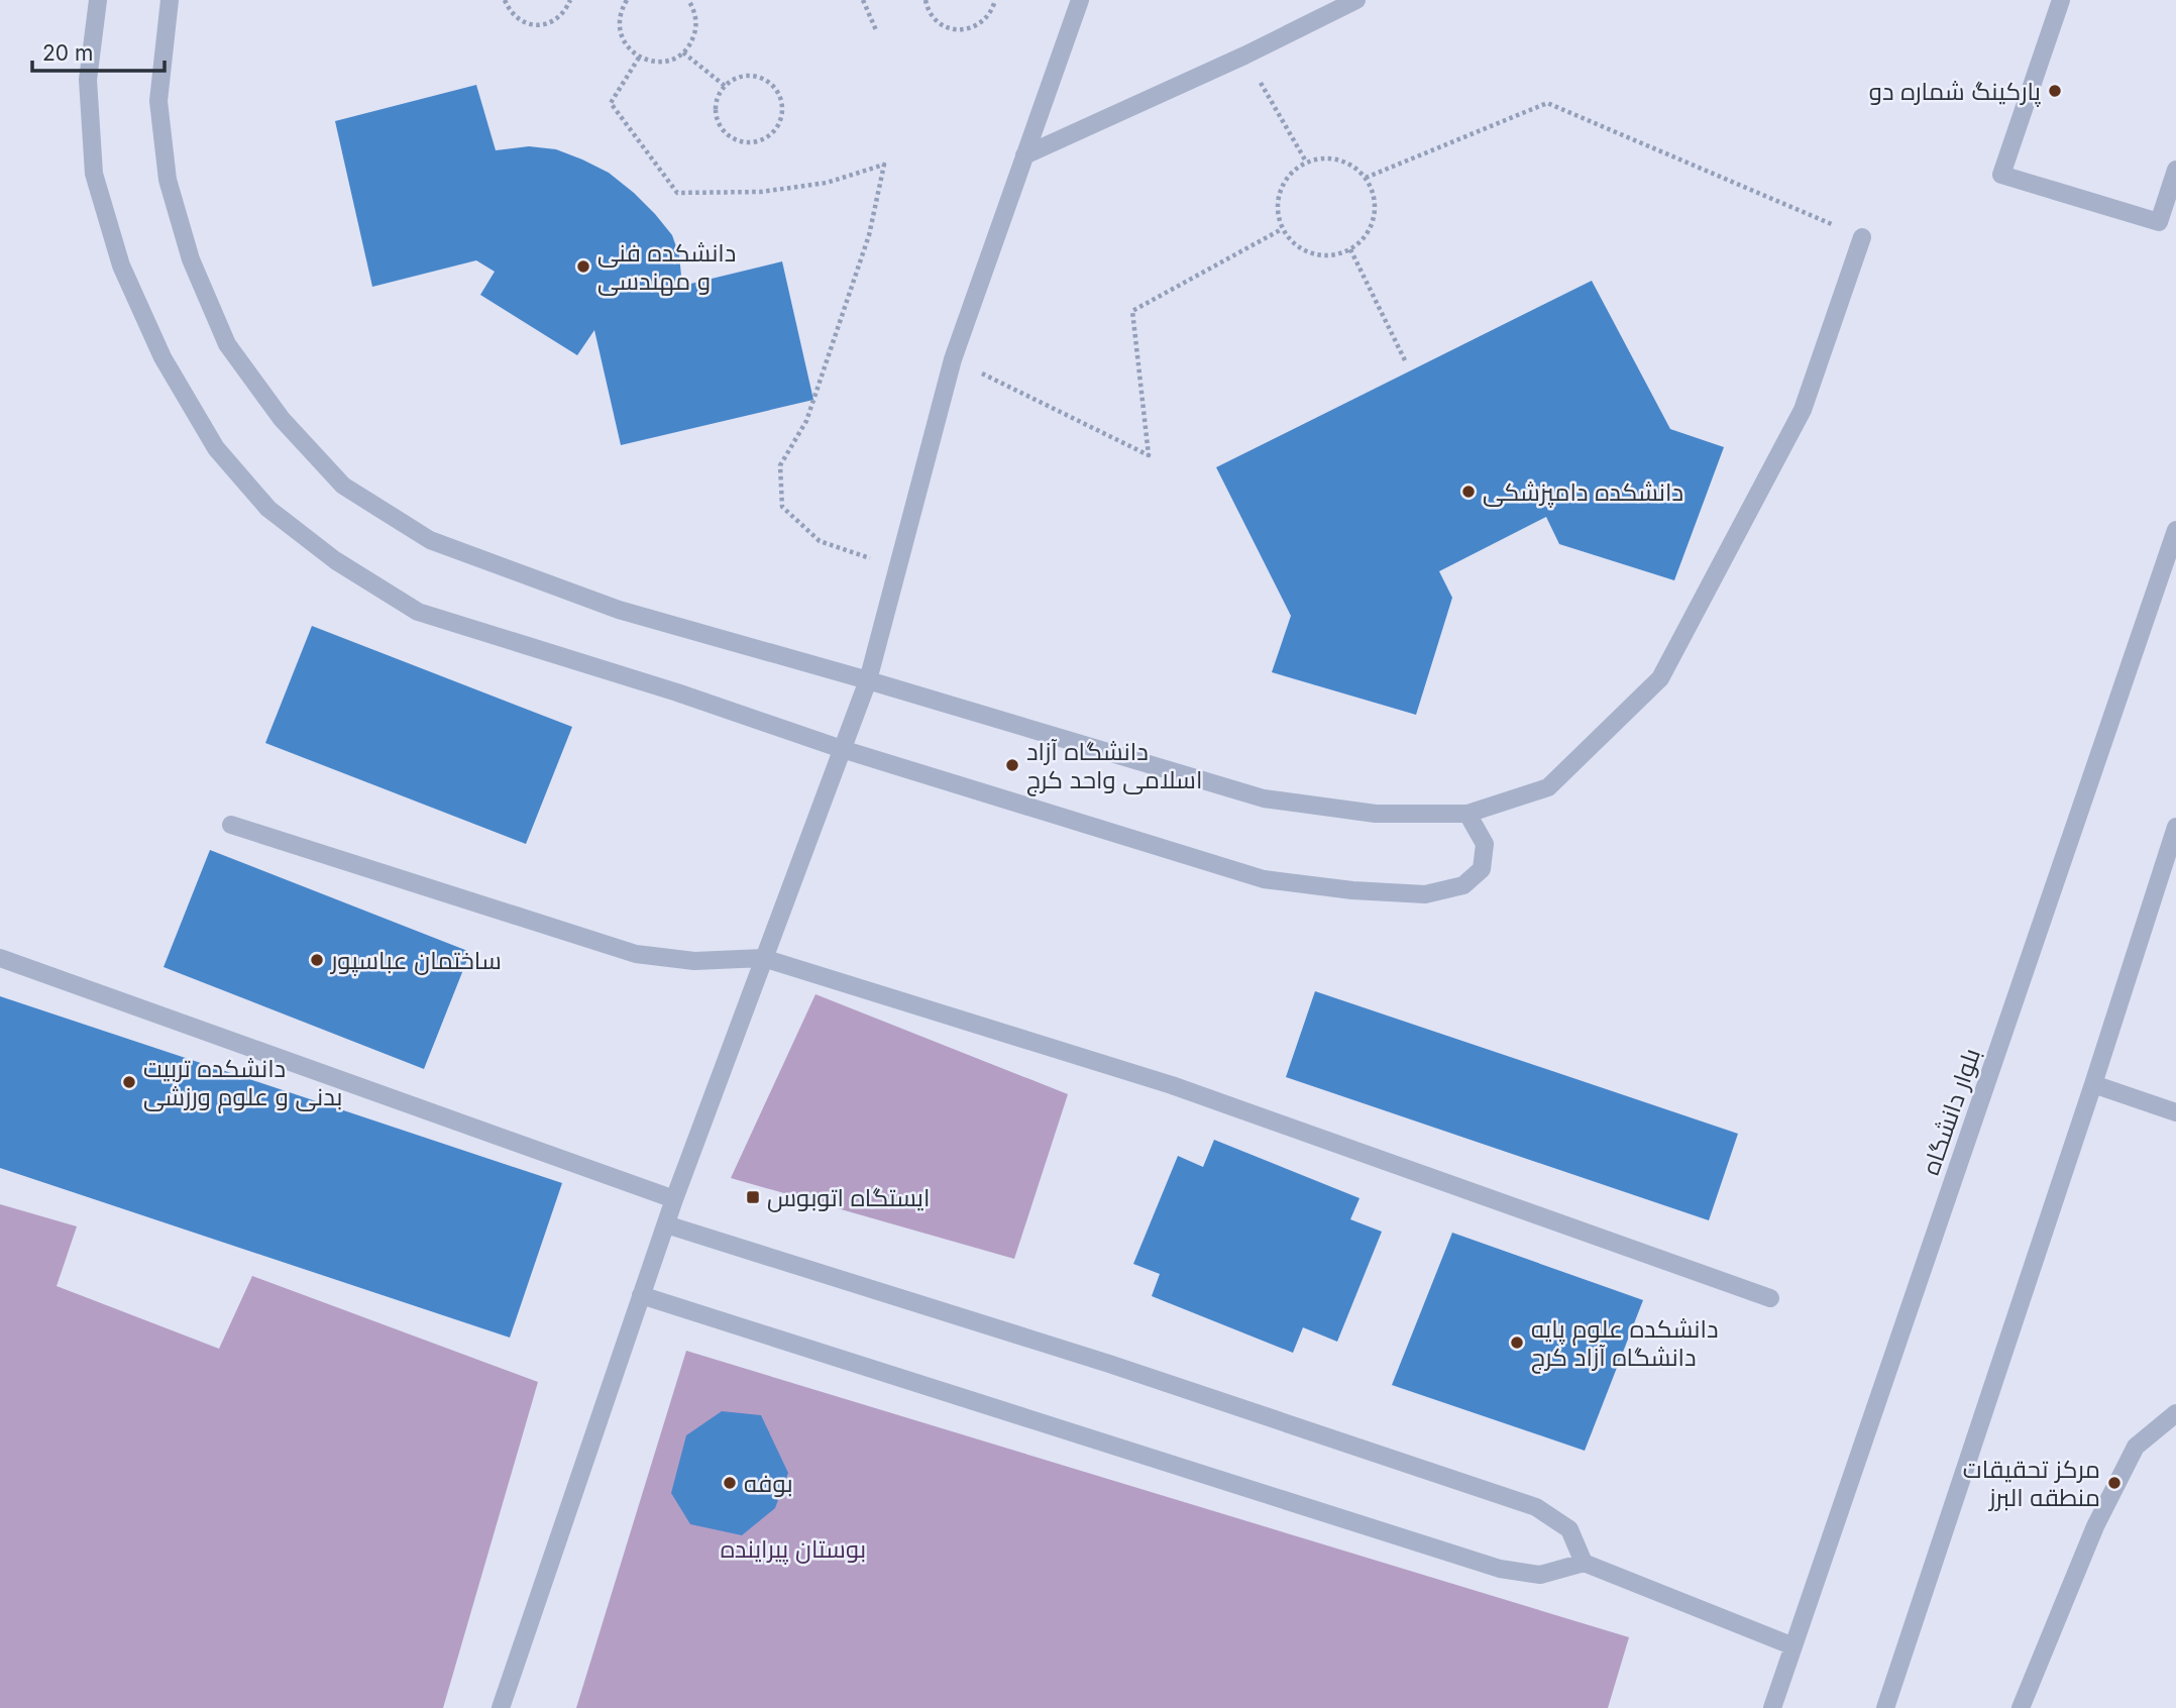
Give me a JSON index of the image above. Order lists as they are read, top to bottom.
{
  "streets": {
    "street": ["بلوار دانشگاه"]
  },
  "parks": ["بوستان پیراینده"],
  "places": {
    "other": [
      "پارکینگ شماره دو",
      "دانشکده فنی و مهندسی",
      "دانشکده دامپزشکی",
      "دانشگاه آزاد اسلامی واحد کرج",
      "ساختمان عباسپور",
      "دانشکده تربیت بدنی و علوم ورزشی",
      "دانشکده علوم پایه دانشگاه آزاد کرج",
      "بوفه",
      "مرکز تحقیقات منطقه البرز"
    ],
    "transit": ["ایستگاه اتوبوس"]
  },
  "scale_bar": "20 m"
}
